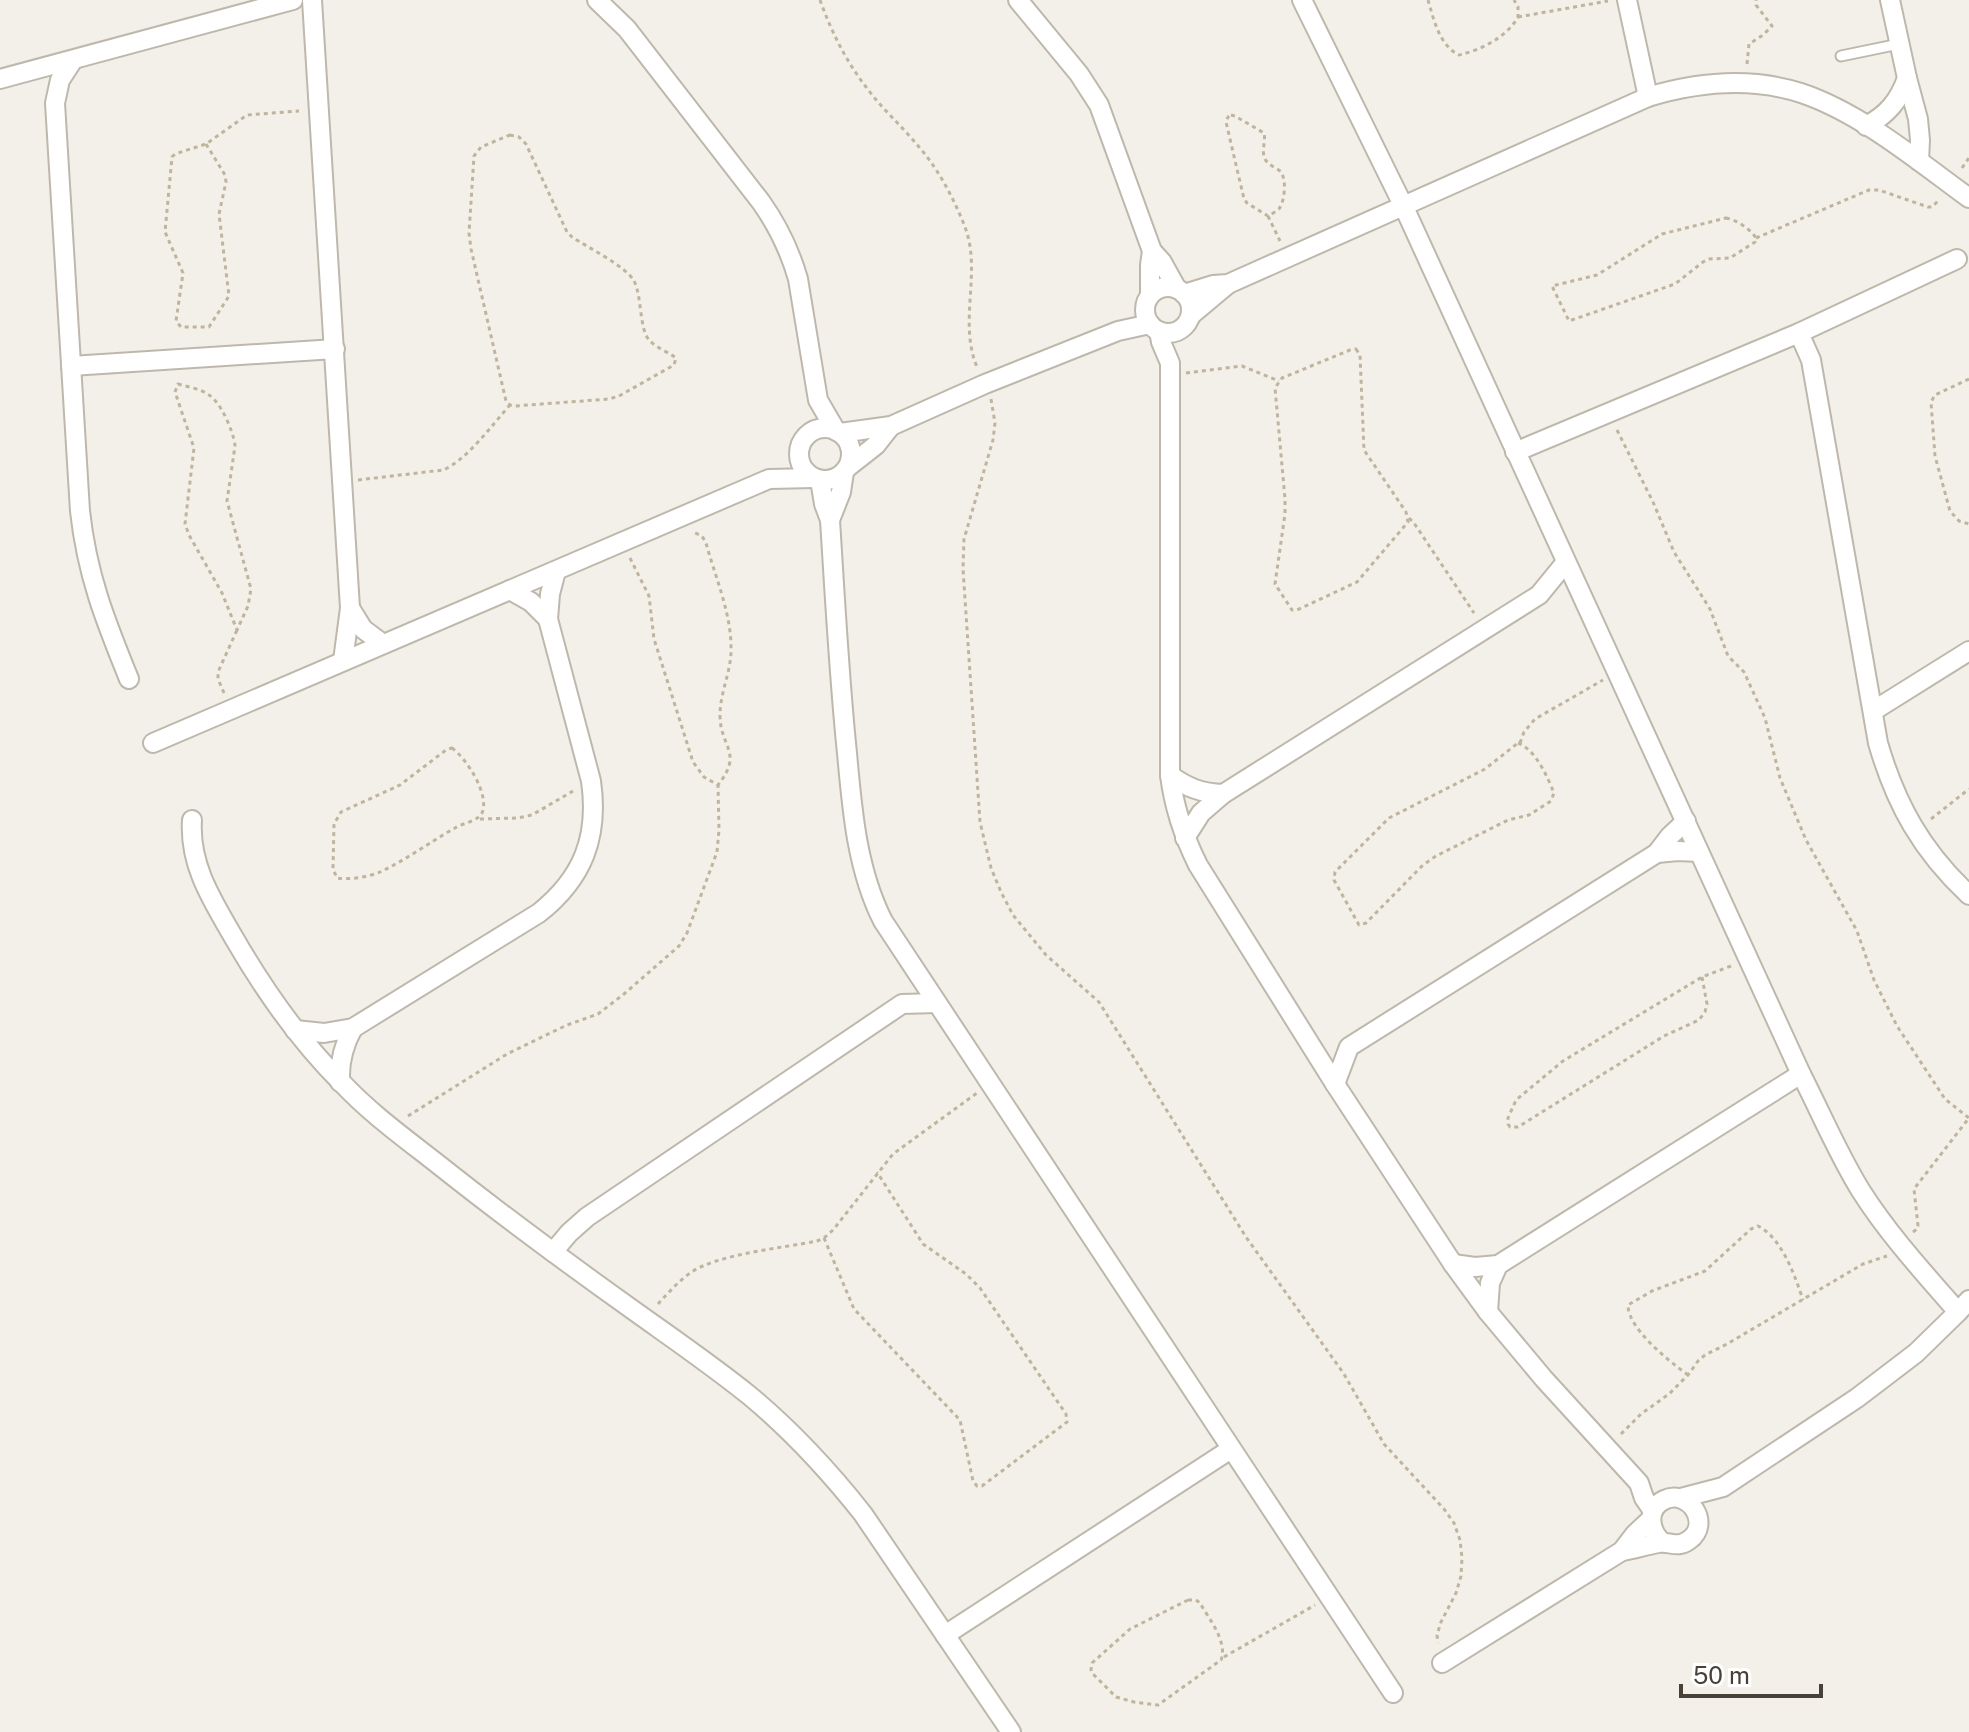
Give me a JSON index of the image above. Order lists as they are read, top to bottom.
{
  "scale_bar": "50 m"
}
